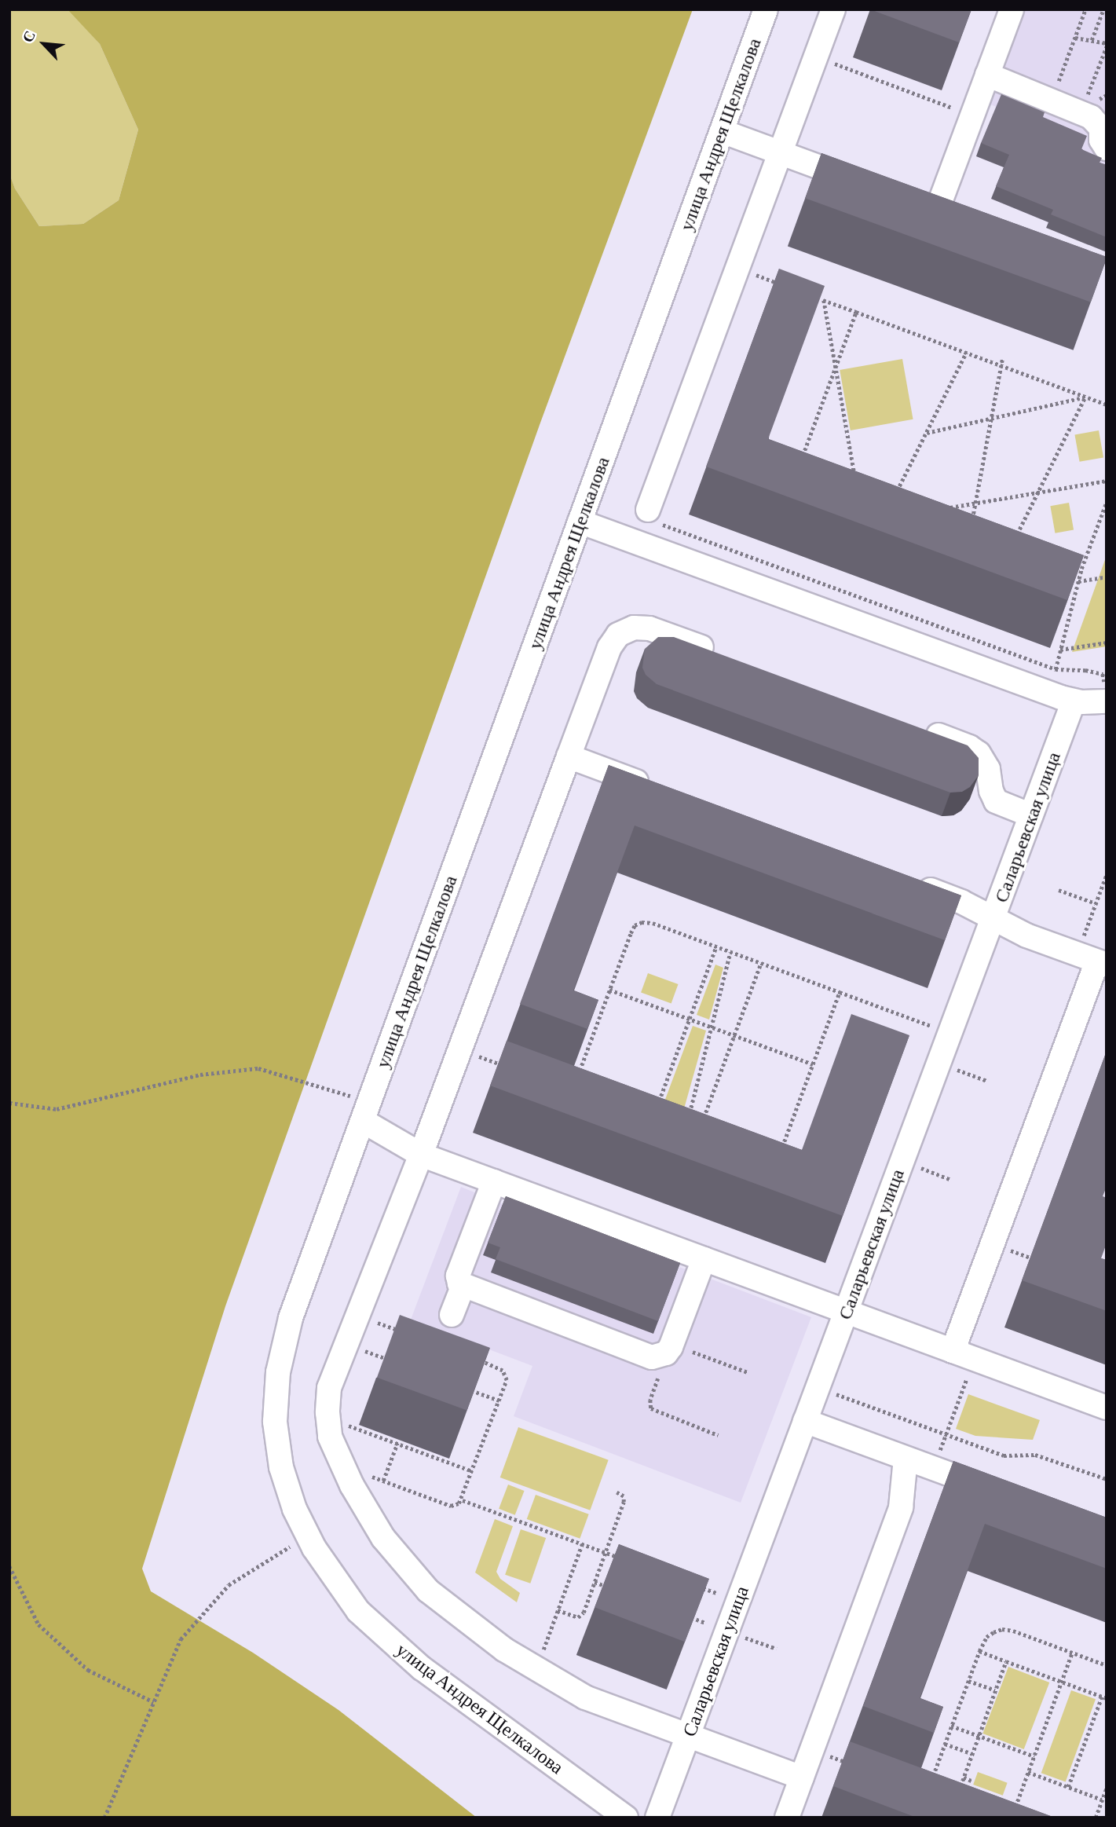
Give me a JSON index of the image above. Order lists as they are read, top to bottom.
{
  "streets": {
    "street": ["улица Андрея Щелкалова", "Саларьевская улица"]
  },
  "north": "top left"
}
